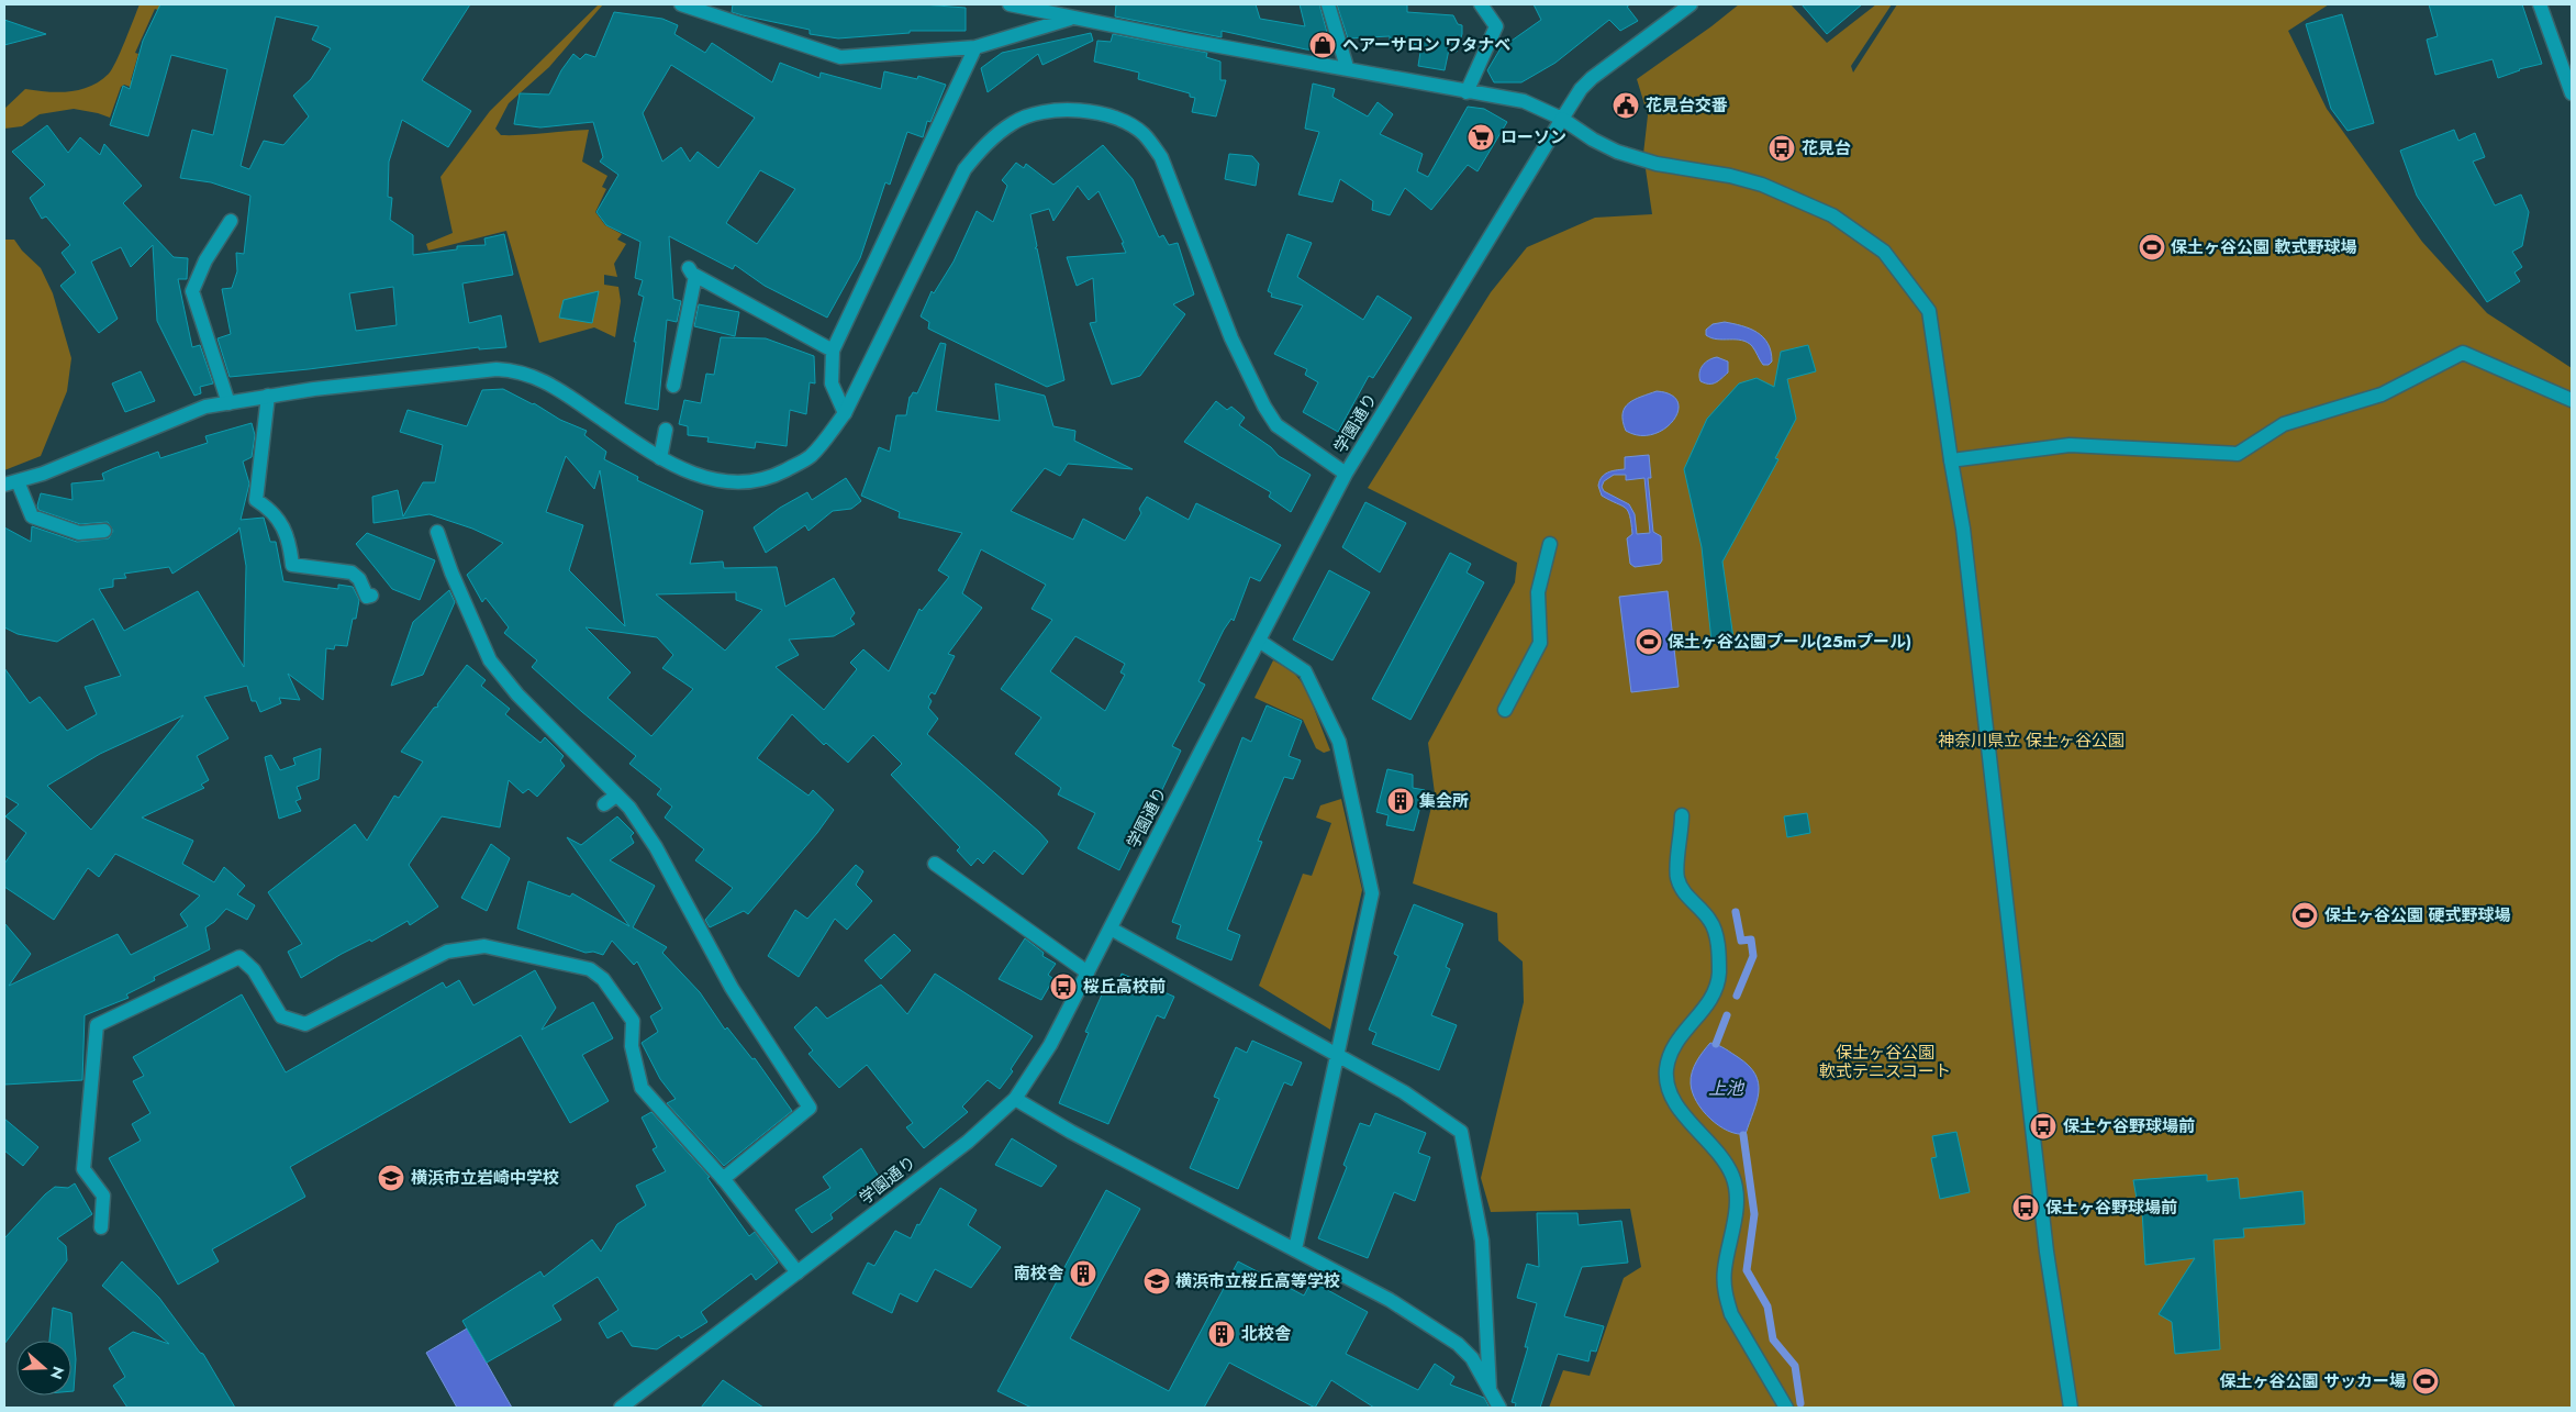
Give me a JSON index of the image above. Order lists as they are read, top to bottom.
{
  "streets": {
    "street": ["学園通り"]
  },
  "water": ["上池"],
  "parks": ["神奈川県立 保土ヶ谷公園", "保土ヶ谷公園 軟式テニスコート"],
  "places": {
    "shop": ["ヘアーサロン ワタナベ"],
    "public building": ["花見台交番"],
    "supermarket": ["ローソン"],
    "bus stop": [
      "花見台",
      "桜丘高校前",
      "保土ケ谷野球場前",
      "保土ヶ谷野球場前"
    ],
    "sports": [
      "保土ヶ谷公園 軟式野球場",
      "保土ヶ谷公園プール(25mプール)",
      "保土ヶ谷公園 硬式野球場",
      "保土ヶ谷公園 サッカー場"
    ],
    "building": ["集会所", "南校舎", "北校舎"],
    "school or university": ["横浜市立岩崎中学校", "横浜市立桜丘高等学校"]
  },
  "north": "right"
}
